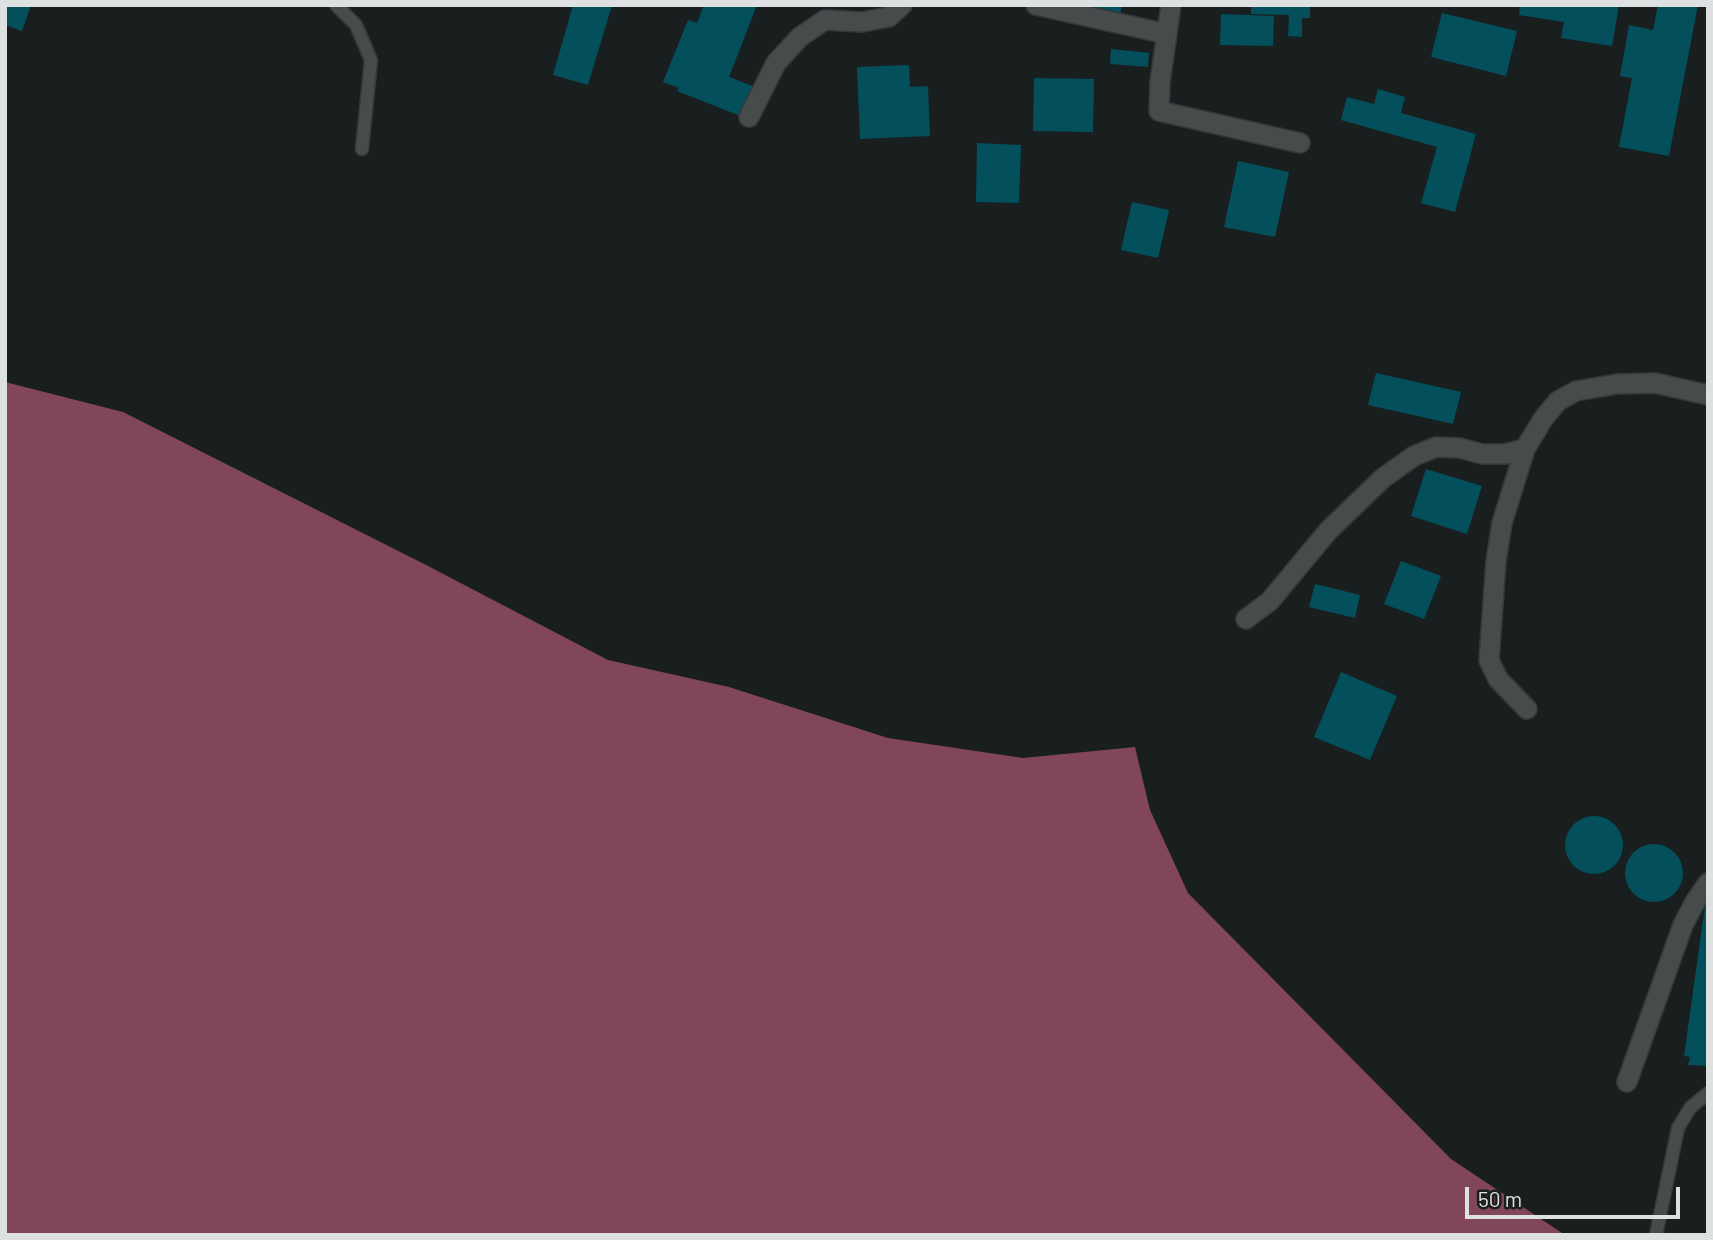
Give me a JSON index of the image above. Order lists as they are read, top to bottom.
{
  "scale_bar": "50 m"
}
